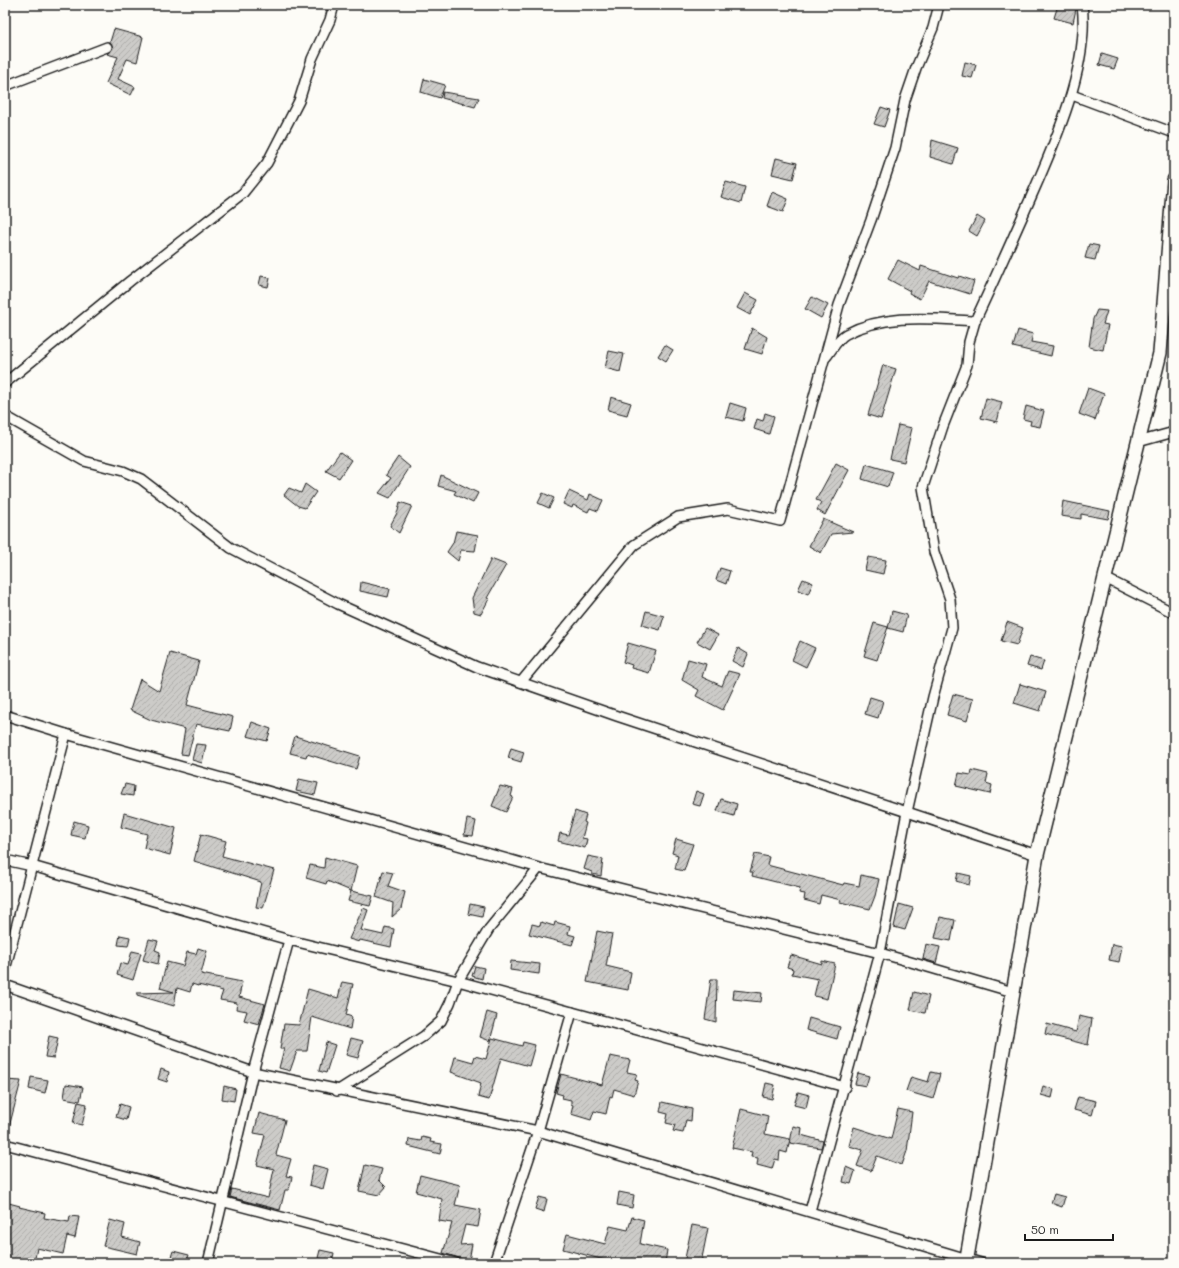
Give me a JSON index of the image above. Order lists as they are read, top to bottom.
{
  "scale_bar": "50 m"
}
